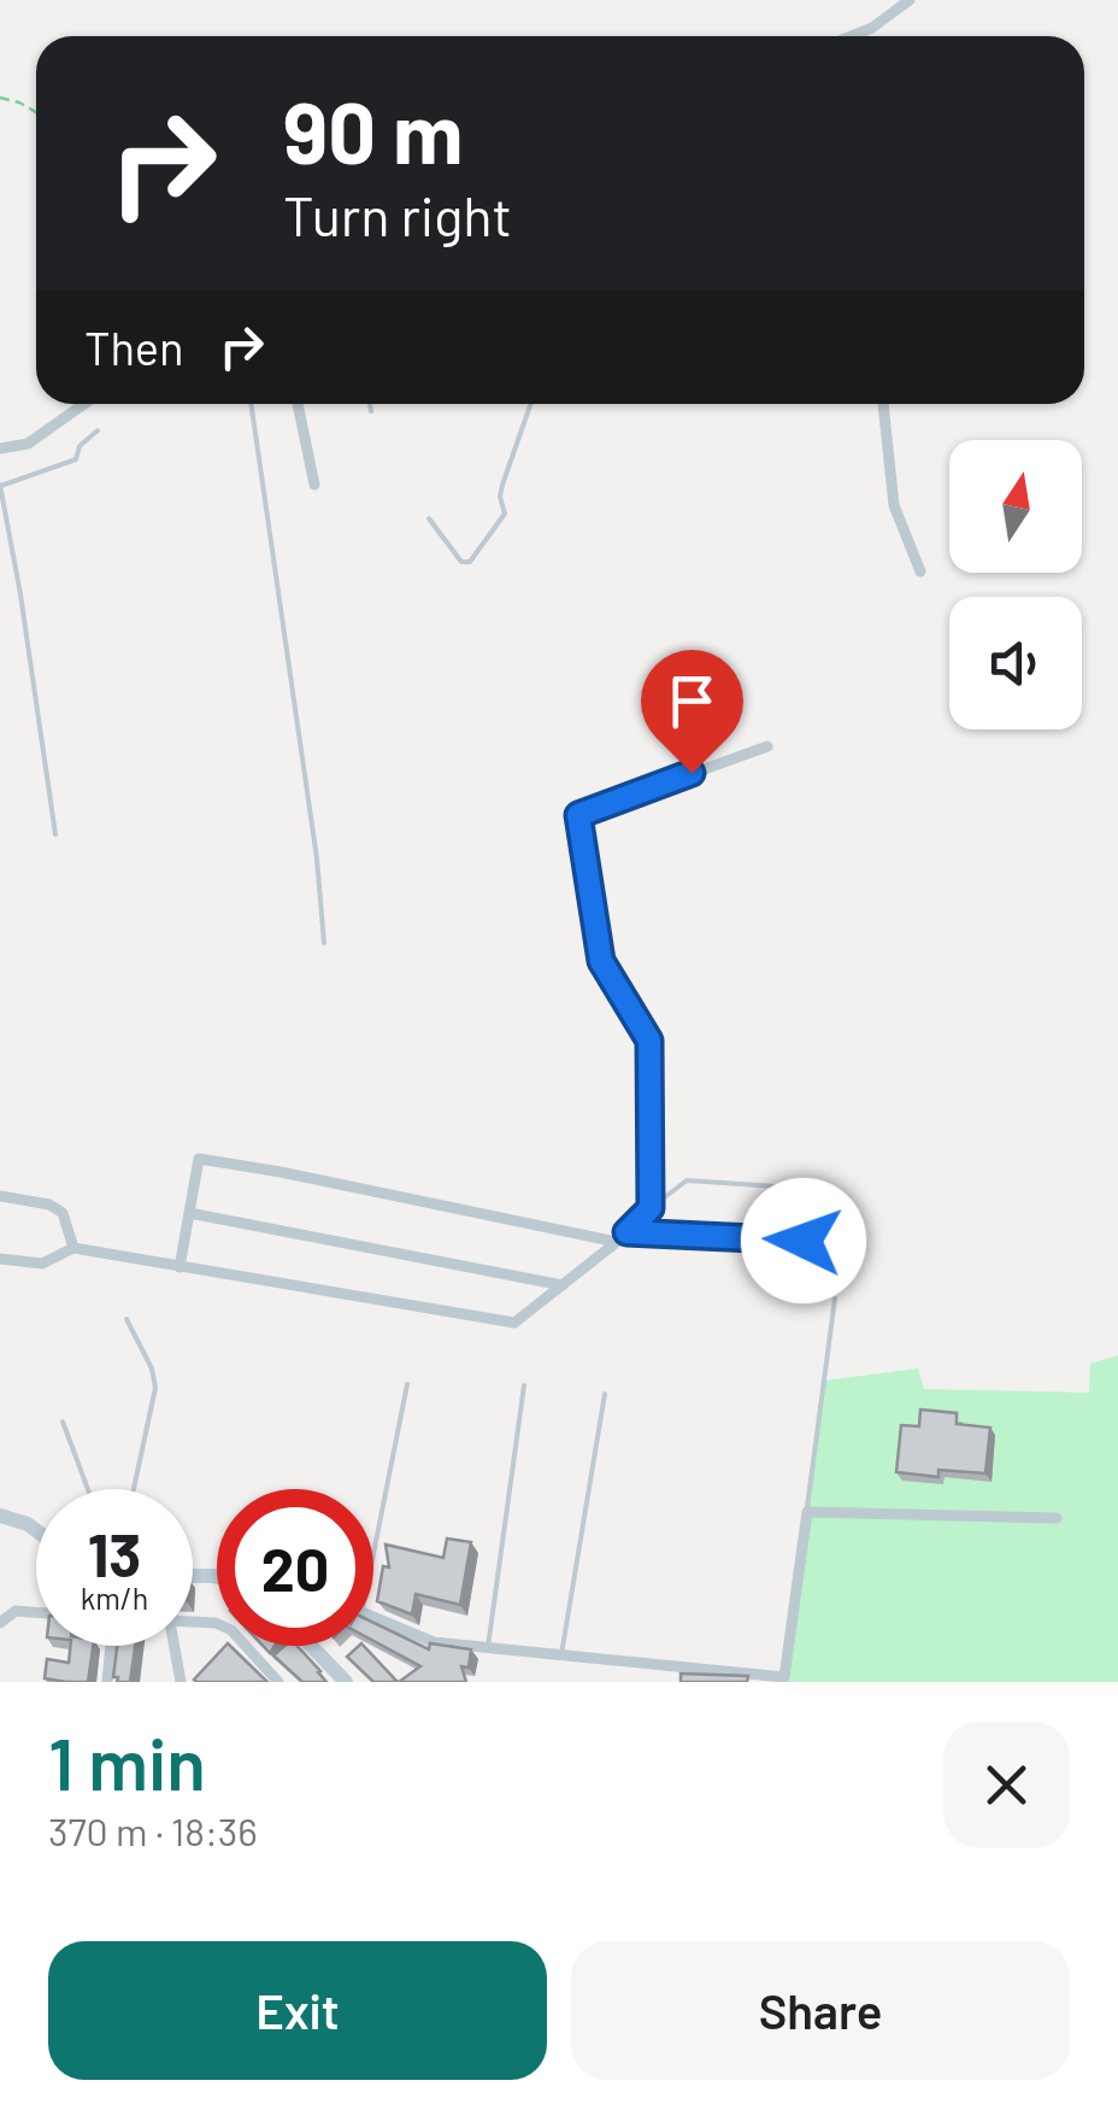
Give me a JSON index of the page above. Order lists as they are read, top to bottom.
{
  "north": "top",
  "page": {
    "turn": ["90 m", "Turn right"],
    "then": "Then",
    "speed": "13 km/h",
    "limit": "20",
    "heading": ["1 min", "370 m · 18:36"],
    "buttons": ["Exit", "Share"]
  }
}
